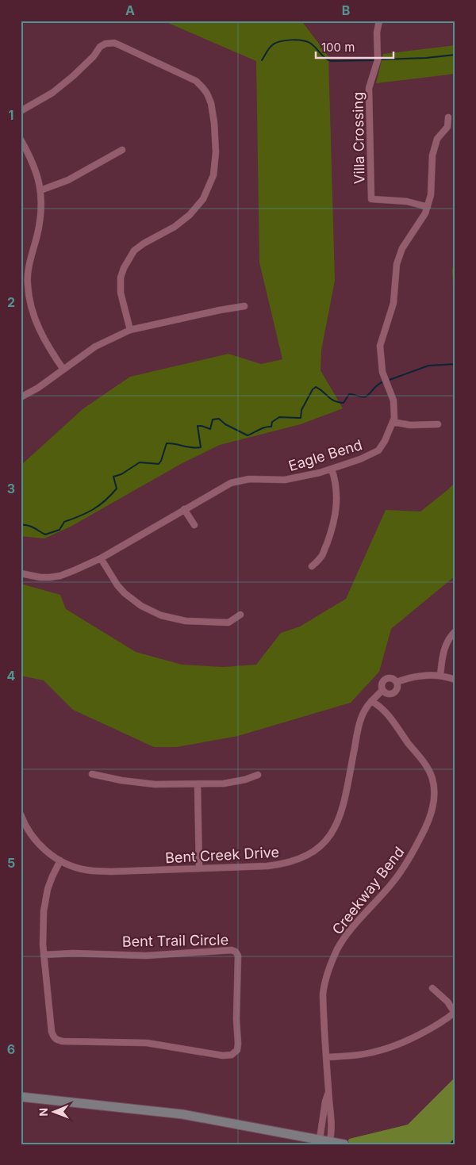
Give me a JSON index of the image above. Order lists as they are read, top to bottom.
{
  "streets": {
    "street": [
      "Villa Crossing",
      "Eagle Bend",
      "Bent Creek Drive",
      "Creekway Bend",
      "Bent Trail Circle"
    ]
  },
  "crossings": [
    ["Villa Crossing", "Eagle Bend"],
    ["Bent Creek Drive", "Creekway Bend"]
  ],
  "scale_bar": "100 m",
  "north": "left",
  "grid": {
    "columns": ["A", "B"],
    "rows": [
      "1",
      "2",
      "3",
      "4",
      "5",
      "6"
    ]
  }
}
